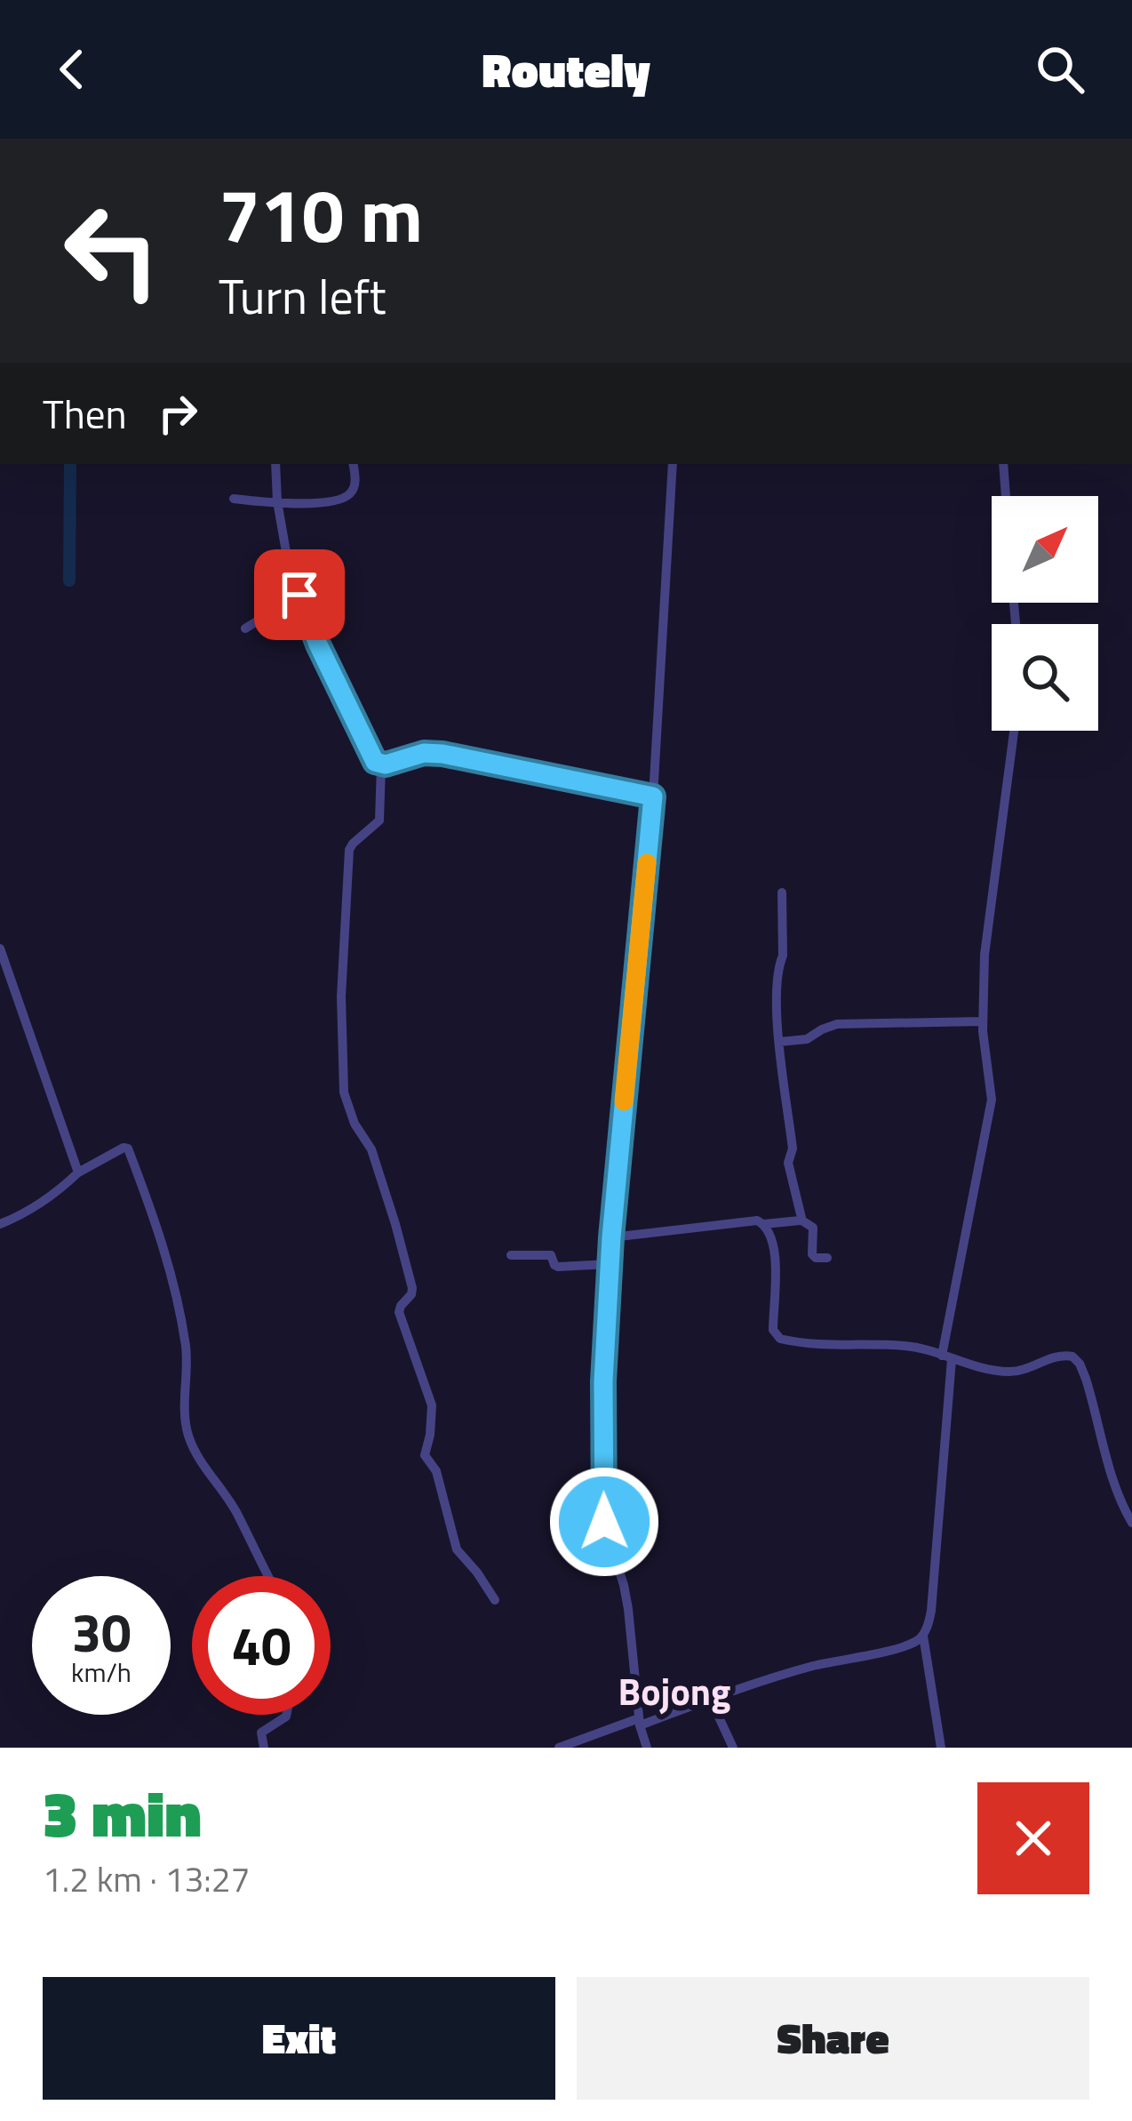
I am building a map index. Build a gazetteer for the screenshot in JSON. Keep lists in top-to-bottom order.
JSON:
{
  "districts": ["Bojong"],
  "north": "top right",
  "page": {
    "header": "Routely",
    "turn": ["710 m", "Turn left"],
    "then": "Then",
    "speed": "30 km/h",
    "limit": "40",
    "heading": ["3 min", "1.2 km · 13:27"],
    "buttons": ["Exit", "Share"]
  }
}
